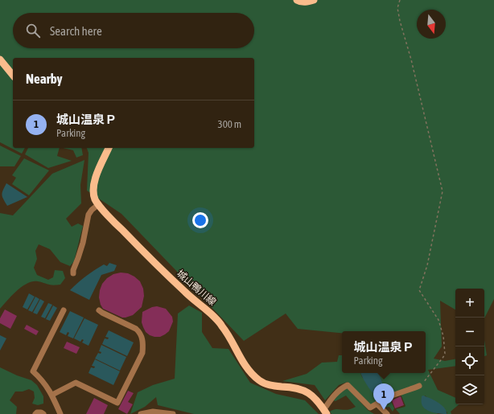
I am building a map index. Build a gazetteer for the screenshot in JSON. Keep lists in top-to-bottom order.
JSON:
{
  "streets": {
    "main road": ["城山鴨川線"]
  },
  "north": "bottom",
  "page": {
    "search": "Search here",
    "heading": "Nearby",
    "list": [
      {
        "mark": "1",
        "name": "城山温泉Ｐ",
        "note": "Parking",
        "value": "300 m"
      }
    ],
    "map_buttons": ["+", "−"],
    "popup": ["城山温泉Ｐ", "Parking"],
    "pins": "1"
  }
}
